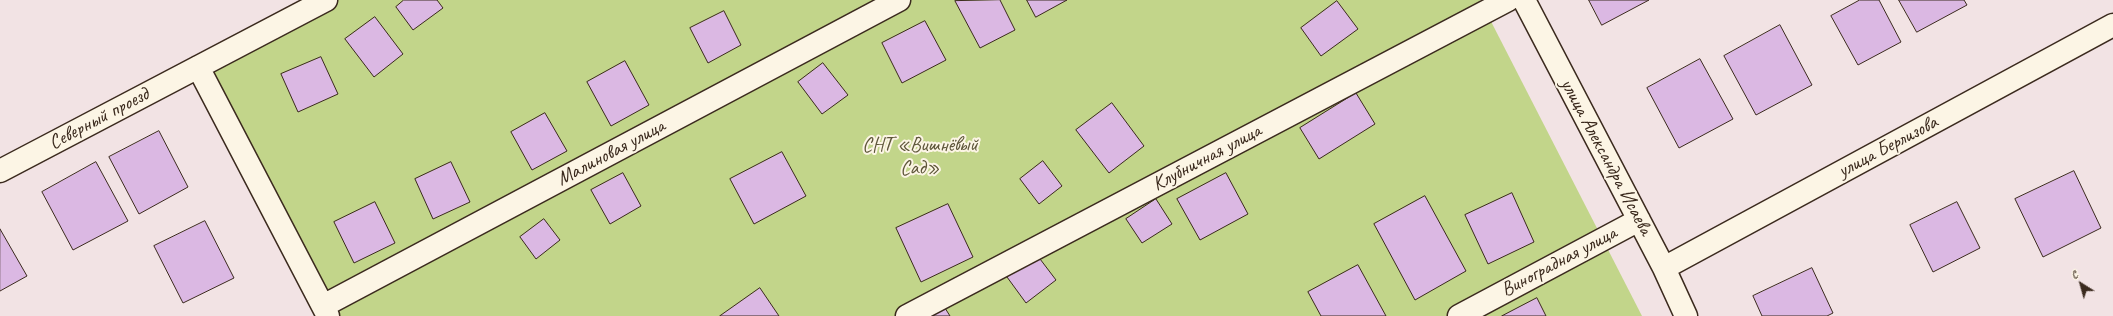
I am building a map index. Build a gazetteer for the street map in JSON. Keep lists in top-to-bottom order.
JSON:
{
  "streets": {
    "street": [
      "Северный проезд",
      "улица Берлизова",
      "Малиновая улица",
      "улица Александра Исаева",
      "Клубничная улица",
      "Виноградная улица"
    ]
  },
  "crossings": [
    ["улица Берлизова", "улица Александра Исаева"],
    ["улица Александра Исаева", "Виноградная улица"]
  ],
  "parks": ["СНТ «Вишнёвый Cад»"],
  "north": "top left"
}
